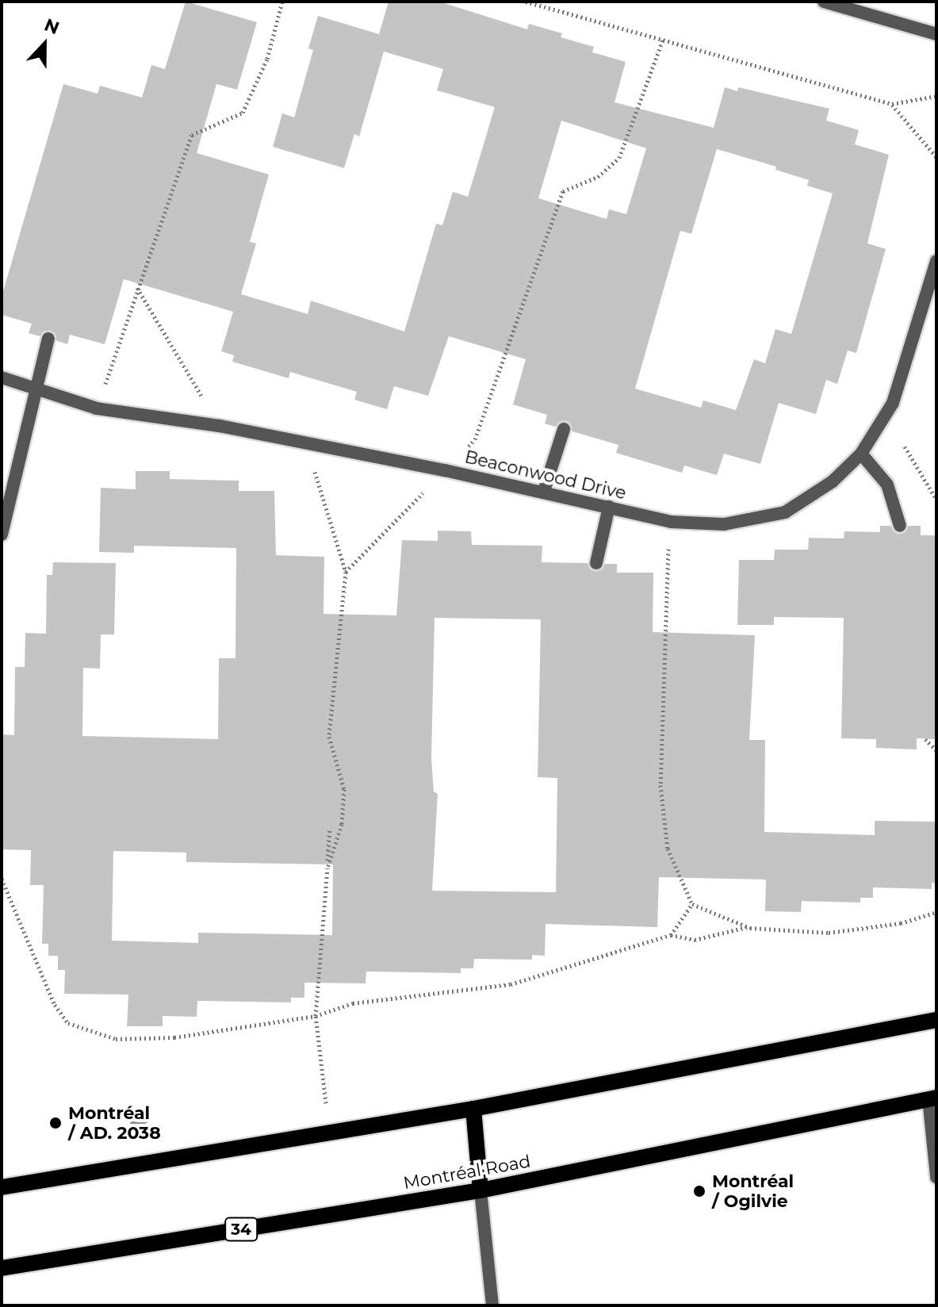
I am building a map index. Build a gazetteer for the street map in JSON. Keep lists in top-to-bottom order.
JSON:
{
  "streets": {
    "main road": ["Montréal Road", "34"],
    "street": ["Beaconwood Drive"]
  },
  "places": ["Montréal / AD. 2038", "Montréal / Ogilvie"],
  "north": "top"
}
